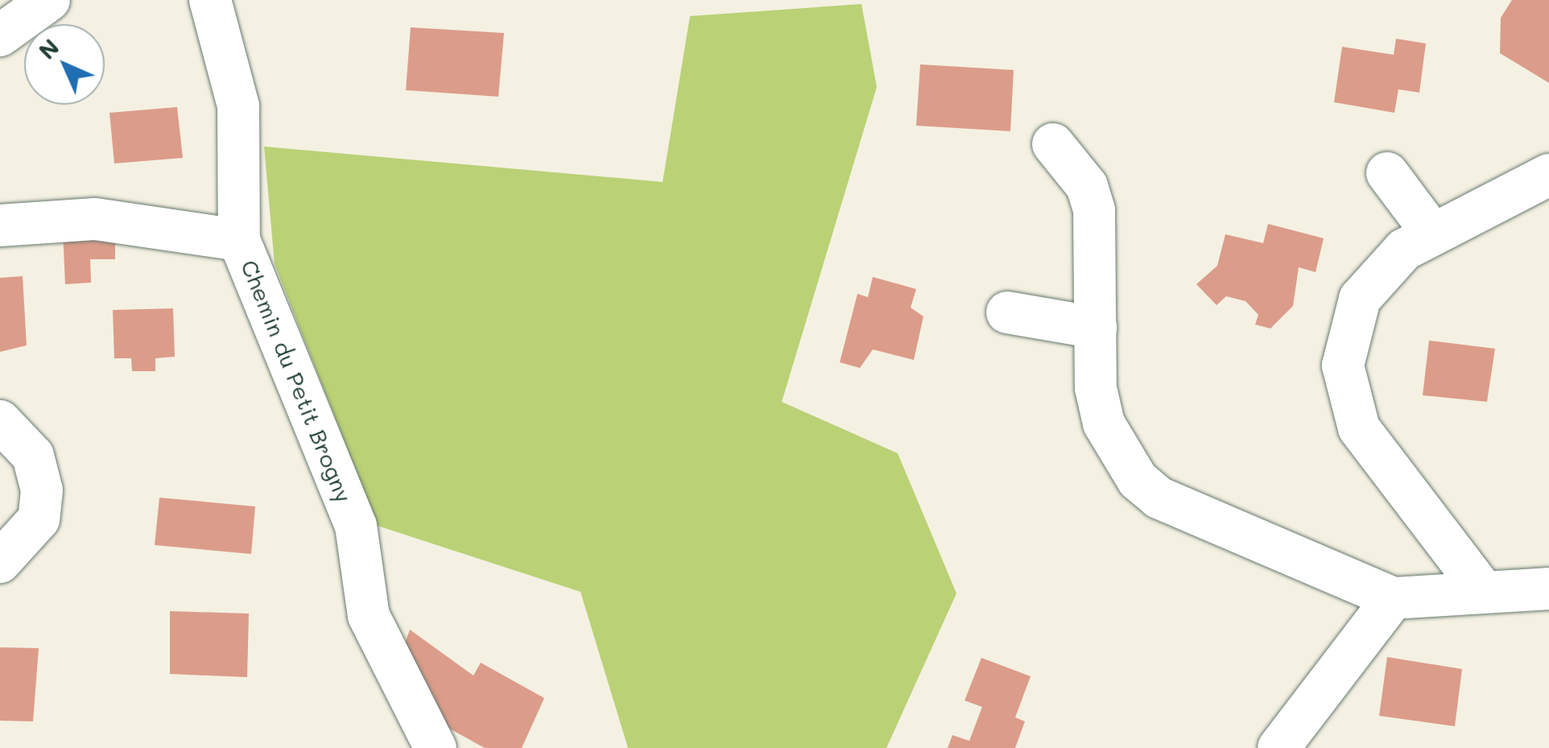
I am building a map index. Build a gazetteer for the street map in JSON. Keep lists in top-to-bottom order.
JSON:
{
  "streets": {
    "street": ["Chemin du Petit Brogny"]
  },
  "north": "top left"
}
